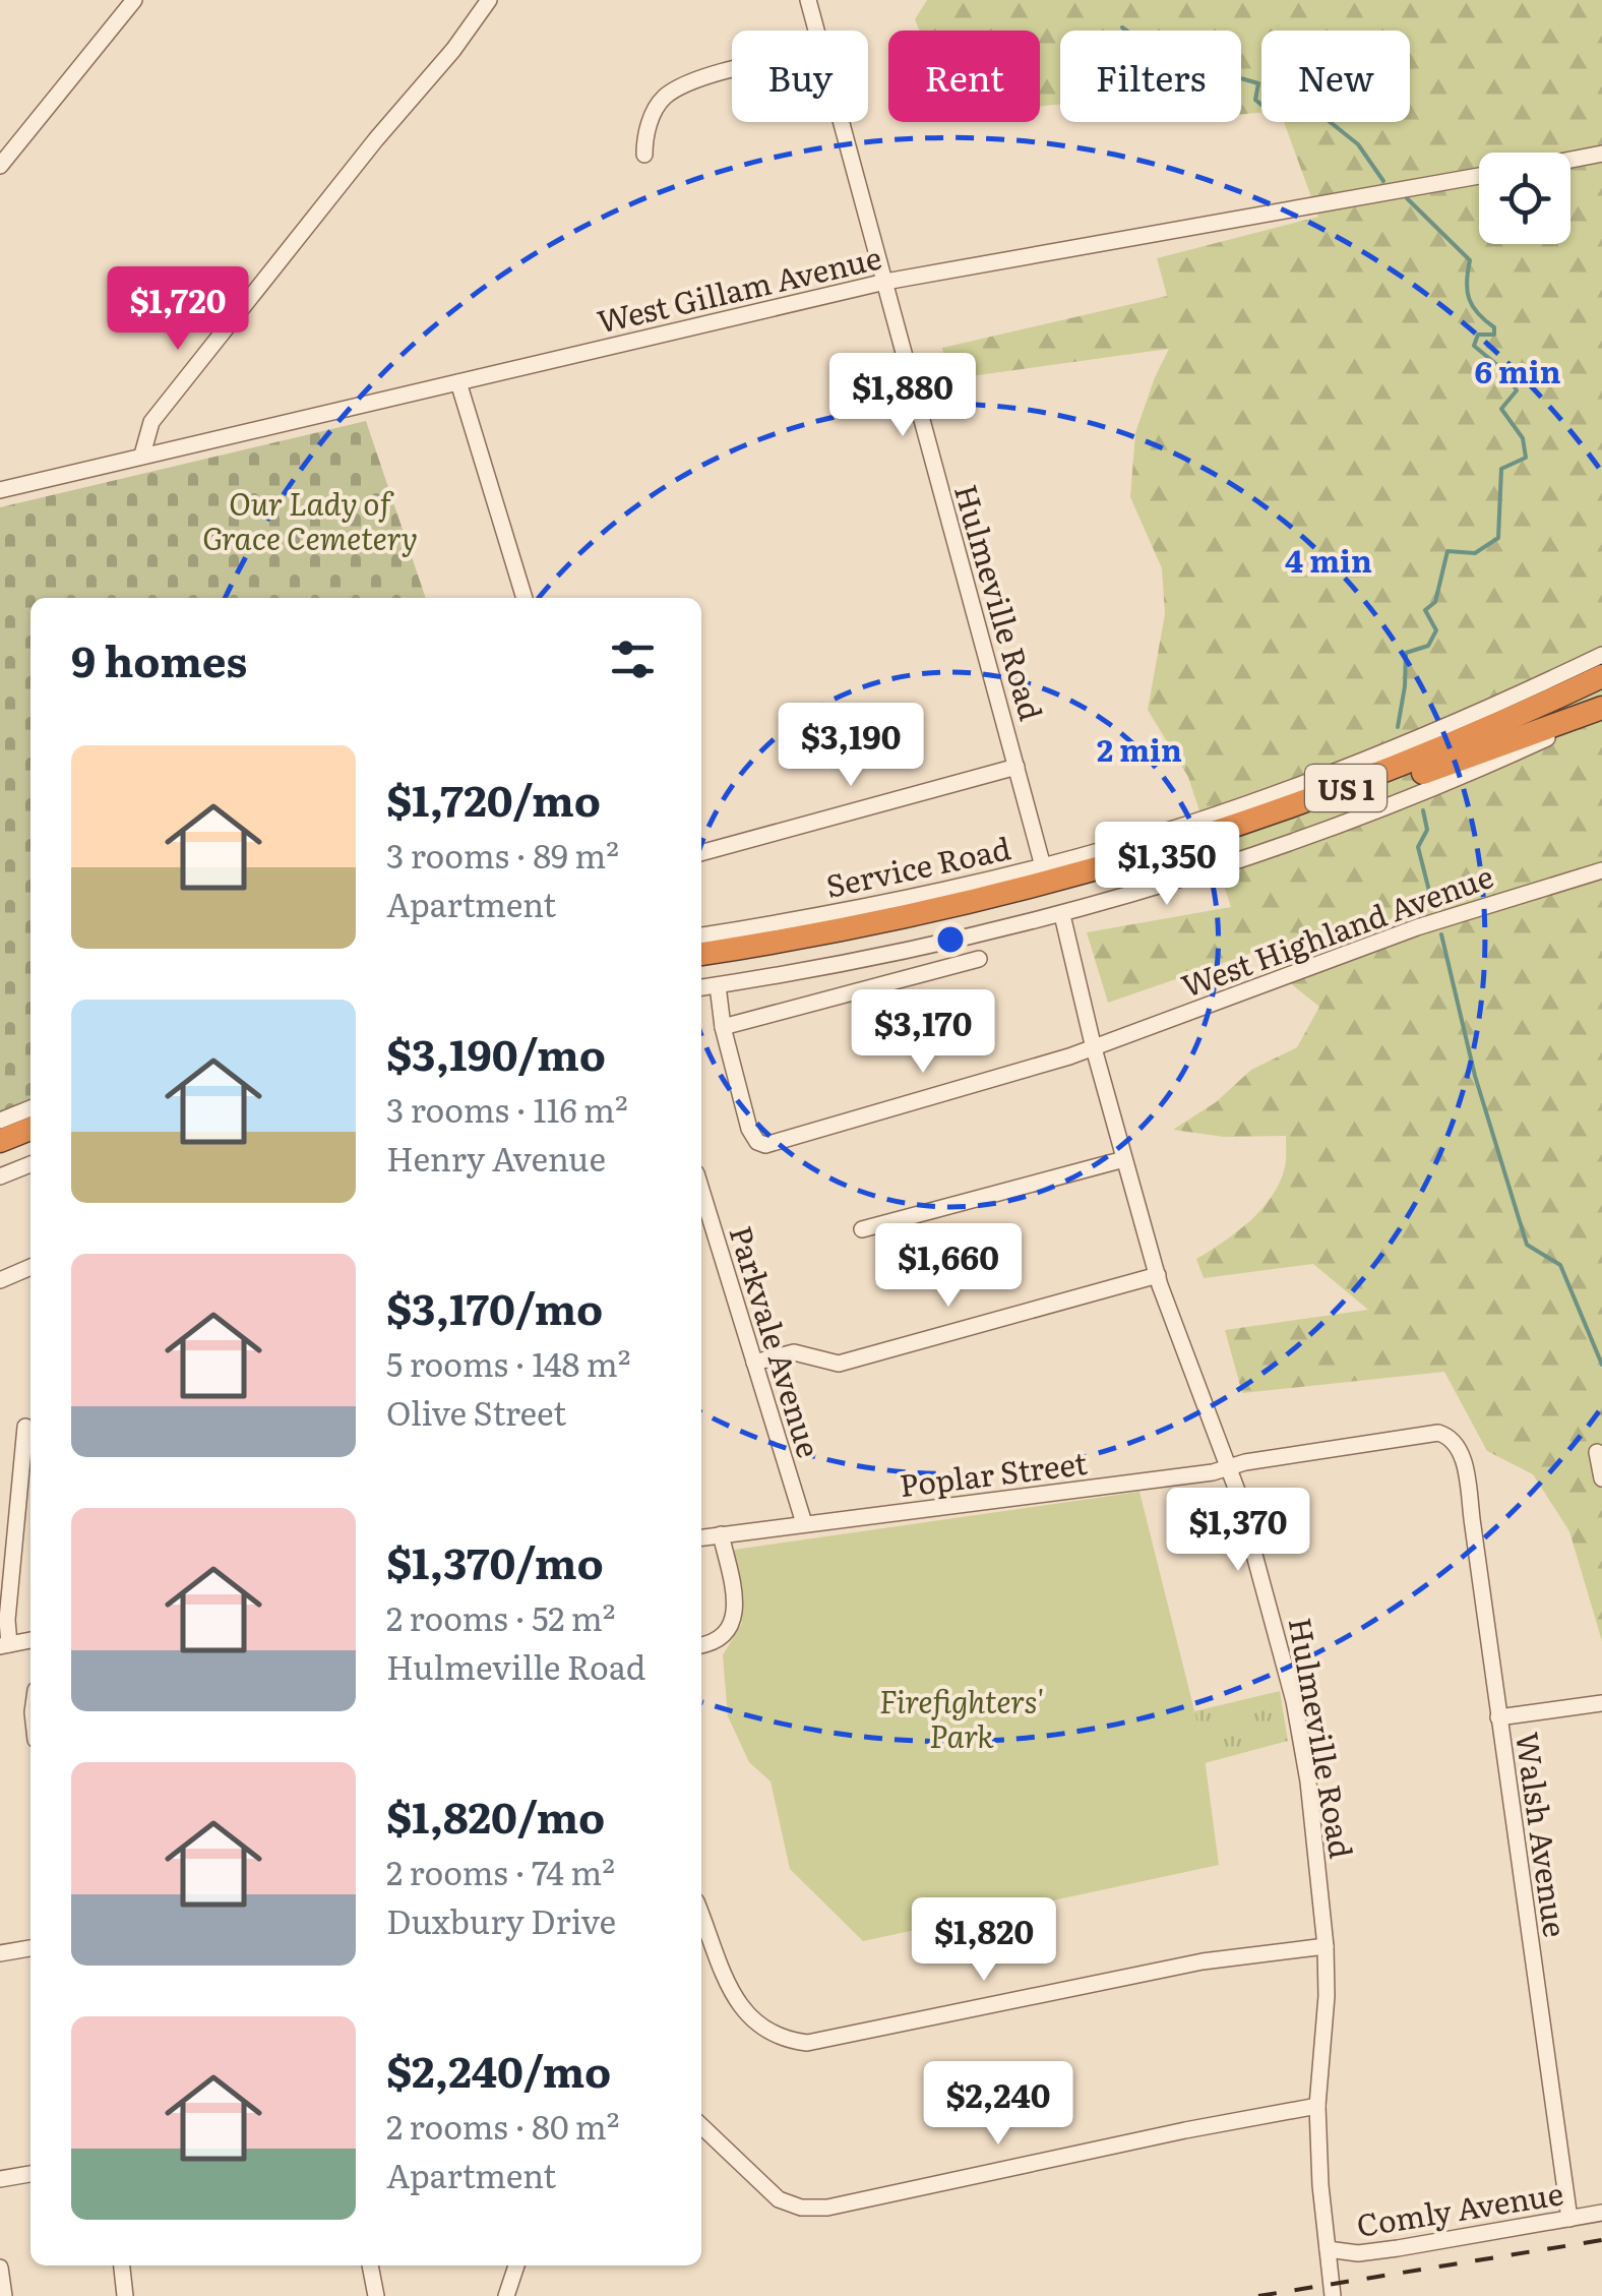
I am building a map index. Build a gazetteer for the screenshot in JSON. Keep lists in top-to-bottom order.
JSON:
{
  "streets": {
    "highway": ["US 1"],
    "street": [
      "West Gillam Avenue",
      "Hulmeville Road",
      "Service Road",
      "West Highland Avenue",
      "Parkvale Avenue",
      "Poplar Street",
      "Walsh Avenue",
      "Comly Avenue"
    ]
  },
  "crossings": [
    ["West Gillam Avenue", "Hulmeville Road"],
    ["Hulmeville Road", "Service Road"],
    ["Hulmeville Road", "West Highland Avenue"],
    ["Hulmeville Road", "Poplar Street"],
    ["Hulmeville Road", "Comly Avenue"],
    ["Parkvale Avenue", "Poplar Street"],
    ["Poplar Street", "Walsh Avenue"],
    ["Walsh Avenue", "Comly Avenue"]
  ],
  "parks": ["Our Lady of Grace Cemetery", "Firefighters' Park"],
  "page": {
    "chip": [
      "Buy",
      "Rent",
      "Filters",
      "New"
    ],
    "price": [
      "$1,720",
      "$1,880",
      "$3,190",
      "$1,350",
      "$3,170",
      "$1,660",
      "$1,370",
      "$1,820",
      "$2,240"
    ],
    "heading": "9 homes",
    "list": [
      {
        "name": "$1,720/mo",
        "note": "3 rooms · 89 m² · Apartment"
      },
      {
        "name": "$3,190/mo",
        "note": "3 rooms · 116 m² · Henry Avenue"
      },
      {
        "name": "$3,170/mo",
        "note": "5 rooms · 148 m² · Olive Street"
      },
      {
        "name": "$1,370/mo",
        "note": "2 rooms · 52 m² · Hulmeville Road"
      },
      {
        "name": "$1,820/mo",
        "note": "2 rooms · 74 m² · Duxbury Drive"
      },
      {
        "name": "$2,240/mo",
        "note": "2 rooms · 80 m² · Apartment"
      }
    ]
  },
  "rings": ["6 min", "4 min", "2 min"]
}
